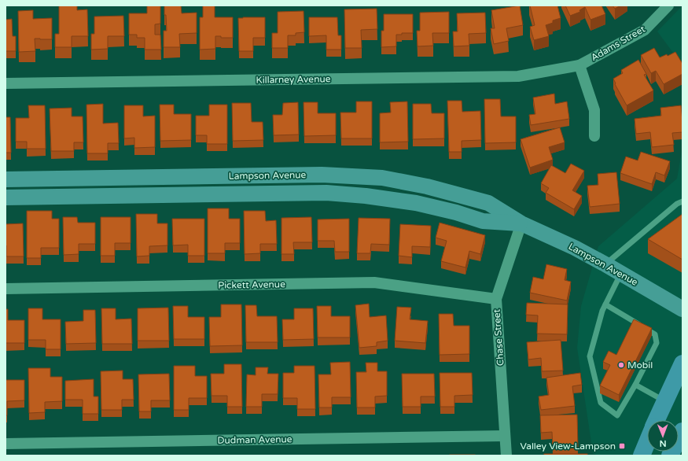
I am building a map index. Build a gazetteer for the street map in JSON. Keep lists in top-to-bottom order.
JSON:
{
  "streets": {
    "main road": ["Lampson Avenue"],
    "street": [
      "Adams Street",
      "Killarney Avenue",
      "Pickett Avenue",
      "Chase Street",
      "Dudman Avenue"
    ]
  },
  "crossings": [
    ["Adams Street", "Killarney Avenue"],
    ["Lampson Avenue", "Chase Street"],
    ["Pickett Avenue", "Chase Street"],
    ["Chase Street", "Dudman Avenue"]
  ],
  "places": {
    "other": ["Mobil"],
    "transit": ["Valley View-Lampson"]
  },
  "north": "bottom"
}
